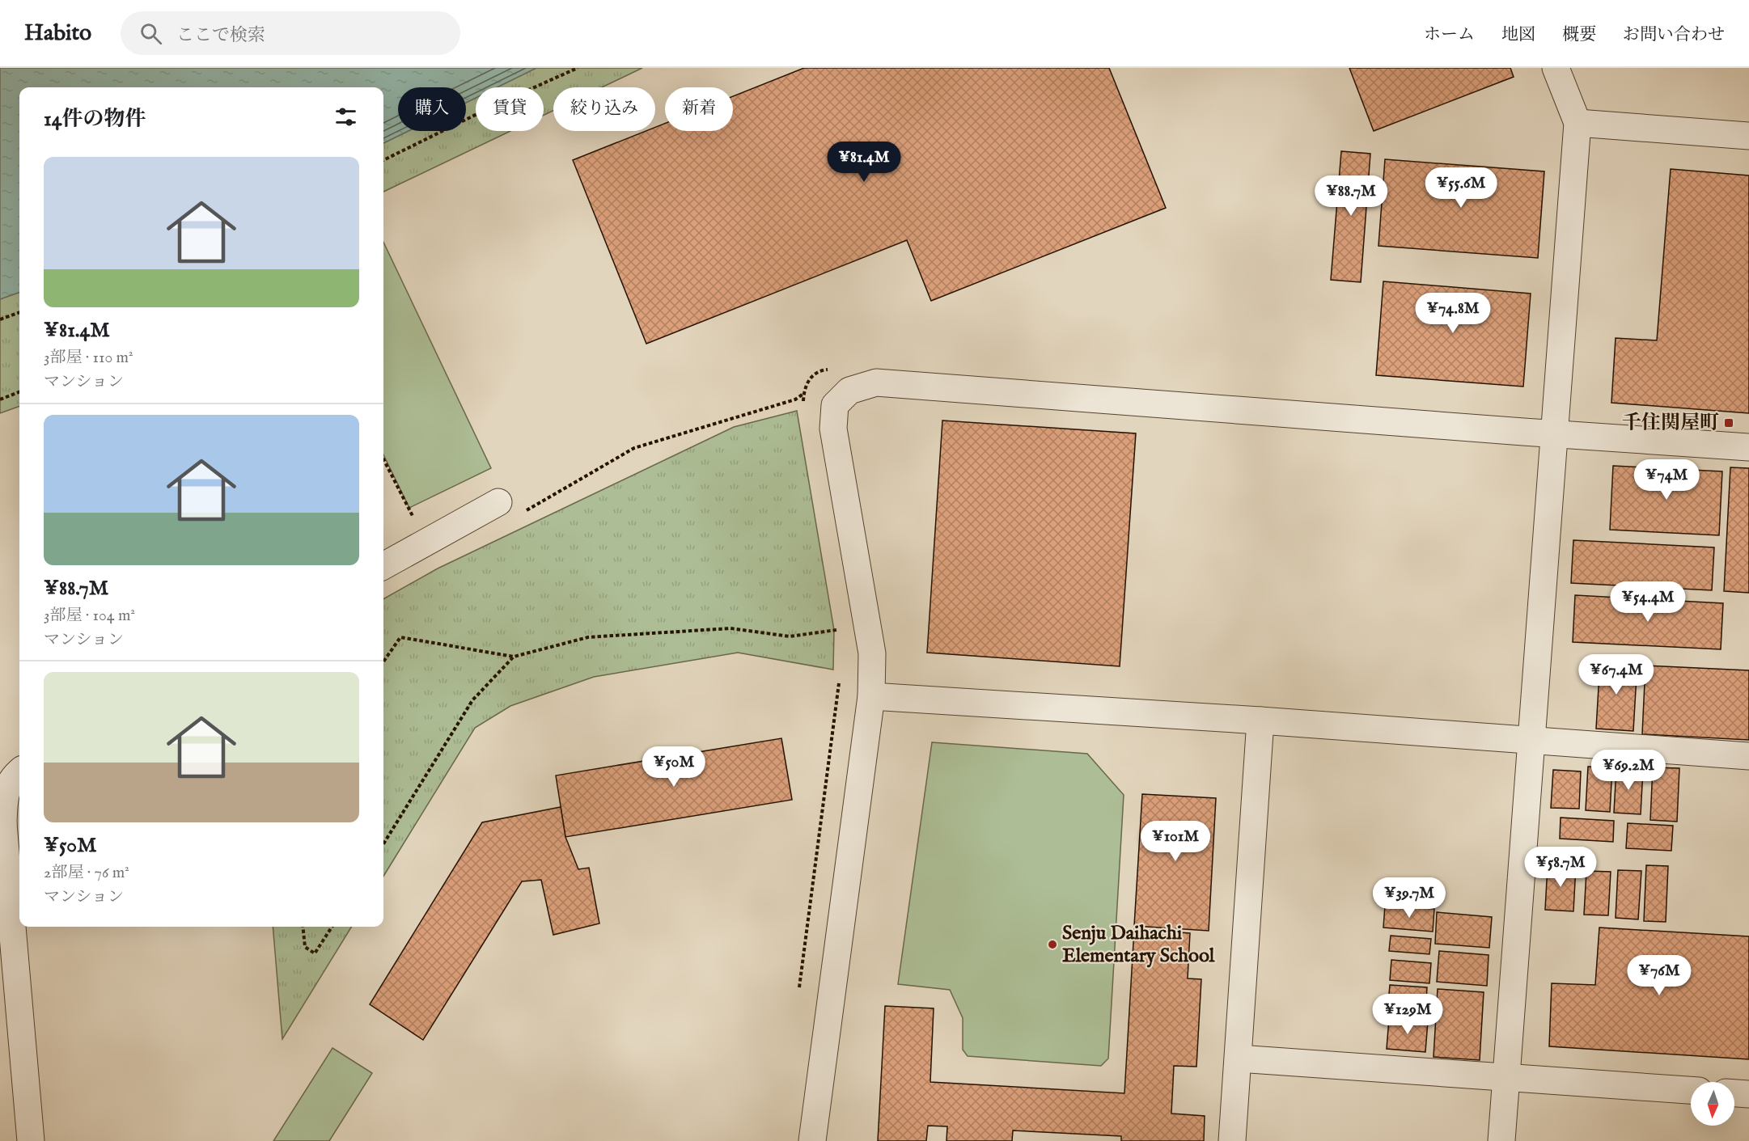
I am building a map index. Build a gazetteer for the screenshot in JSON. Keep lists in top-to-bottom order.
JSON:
{
  "places": {
    "transit": ["千住関屋町"],
    "other": ["Senju Daihachi Elementary School"]
  },
  "north": "bottom",
  "page": {
    "header": "Habito",
    "search": "ここで検索",
    "nav": [
      "ホーム",
      "地図",
      "概要",
      "お問い合わせ"
    ],
    "chip": [
      "購入",
      "賃貸",
      "絞り込み",
      "新着"
    ],
    "heading": "14件の物件",
    "price": [
      "¥81.4M",
      "¥55.6M",
      "¥88.7M",
      "¥74.8M",
      "¥74M",
      "¥54.4M",
      "¥67.4M",
      "¥50M",
      "¥69.2M",
      "¥101M",
      "¥58.7M",
      "¥39.7M",
      "¥76M",
      "¥129M"
    ],
    "list": [
      {
        "name": "¥81.4M",
        "note": "3部屋 · 110 m² · マンション"
      },
      {
        "name": "¥88.7M",
        "note": "3部屋 · 104 m² · マンション"
      },
      {
        "name": "¥50M",
        "note": "2部屋 · 76 m² · マンション"
      }
    ]
  }
}
